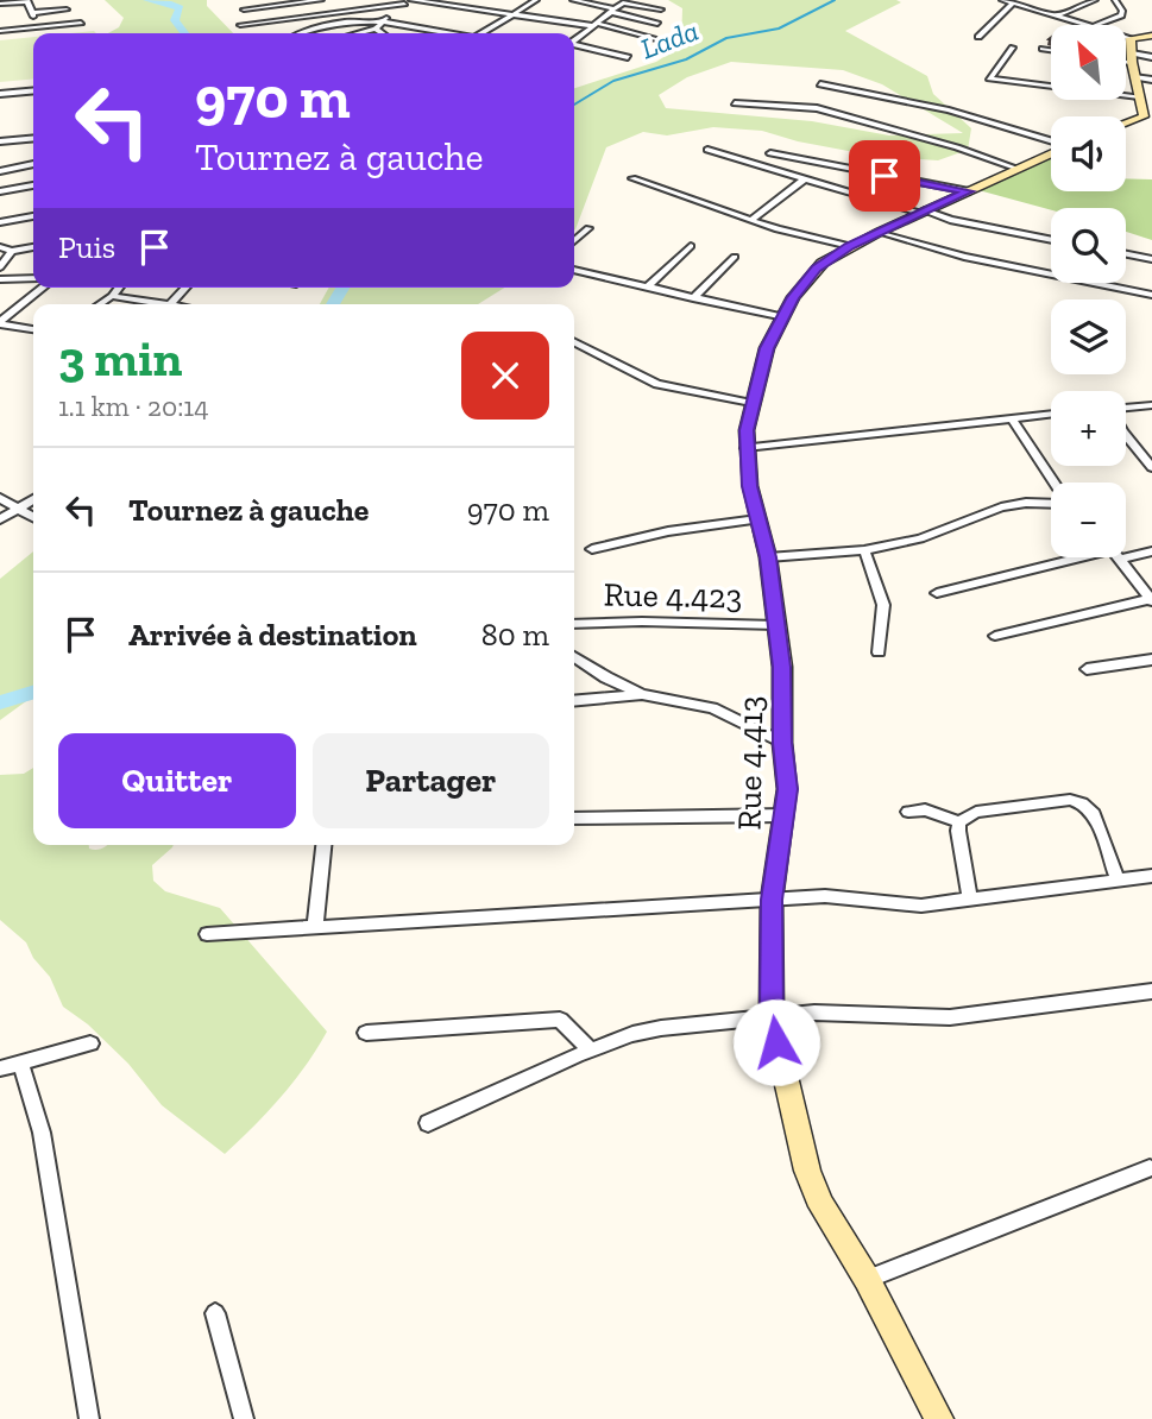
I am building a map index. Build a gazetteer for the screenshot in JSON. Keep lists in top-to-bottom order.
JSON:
{
  "streets": {
    "street": ["Rue 4.423", "Rue 4.413"]
  },
  "crossings": [
    ["Rue 4.423", "Rue 4.413"]
  ],
  "water": ["Lada"],
  "north": "top left",
  "page": {
    "map_buttons": ["+", "−"],
    "turn": ["970 m", "Tournez à gauche"],
    "then": "Puis",
    "heading": ["3 min", "1.1 km · 20:14"],
    "list": [
      {
        "name": "Tournez à gauche",
        "value": "970 m"
      },
      {
        "name": "Arrivée à destination",
        "value": "80 m"
      }
    ],
    "buttons": ["Quitter", "Partager"]
  }
}
